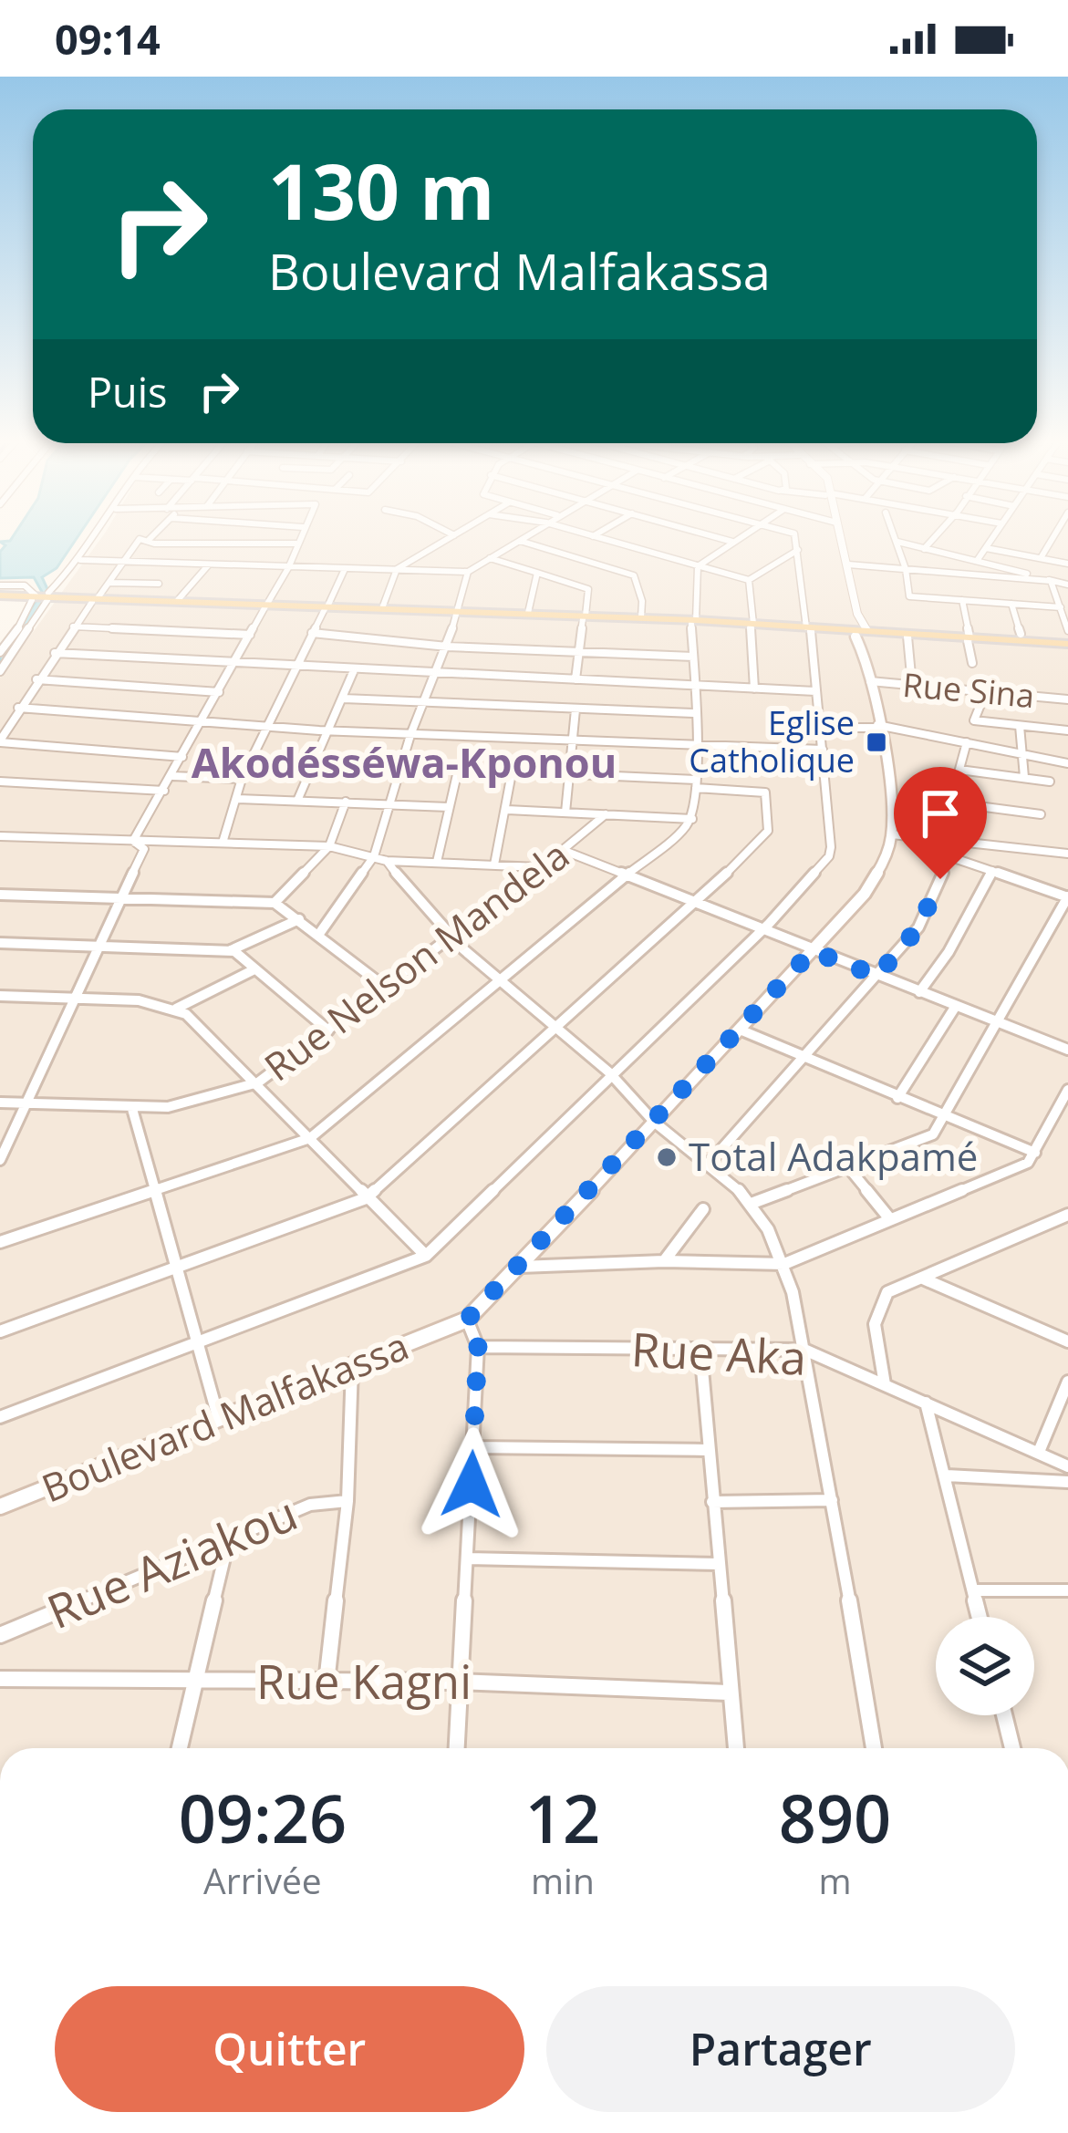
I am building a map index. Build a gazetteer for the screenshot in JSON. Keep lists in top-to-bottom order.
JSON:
{
  "streets": {
    "street": [
      "Rue Sina",
      "Rue Nelson Mandela",
      "Rue Aka",
      "Boulevard Malfakassa",
      "Rue Aziakou",
      "Rue Kagni"
    ]
  },
  "districts": ["Akodésséwa-Kponou"],
  "places": {
    "transit": ["Eglise Catholique"],
    "other": ["Total Adakpamé"]
  },
  "page": {
    "status": "09:14",
    "turn": ["130 m", "Boulevard Malfakassa"],
    "then": "Puis",
    "eta": [
      "09:26",
      "Arrivée",
      "12",
      "min",
      "890",
      "m"
    ],
    "buttons": ["Quitter", "Partager"]
  }
}
